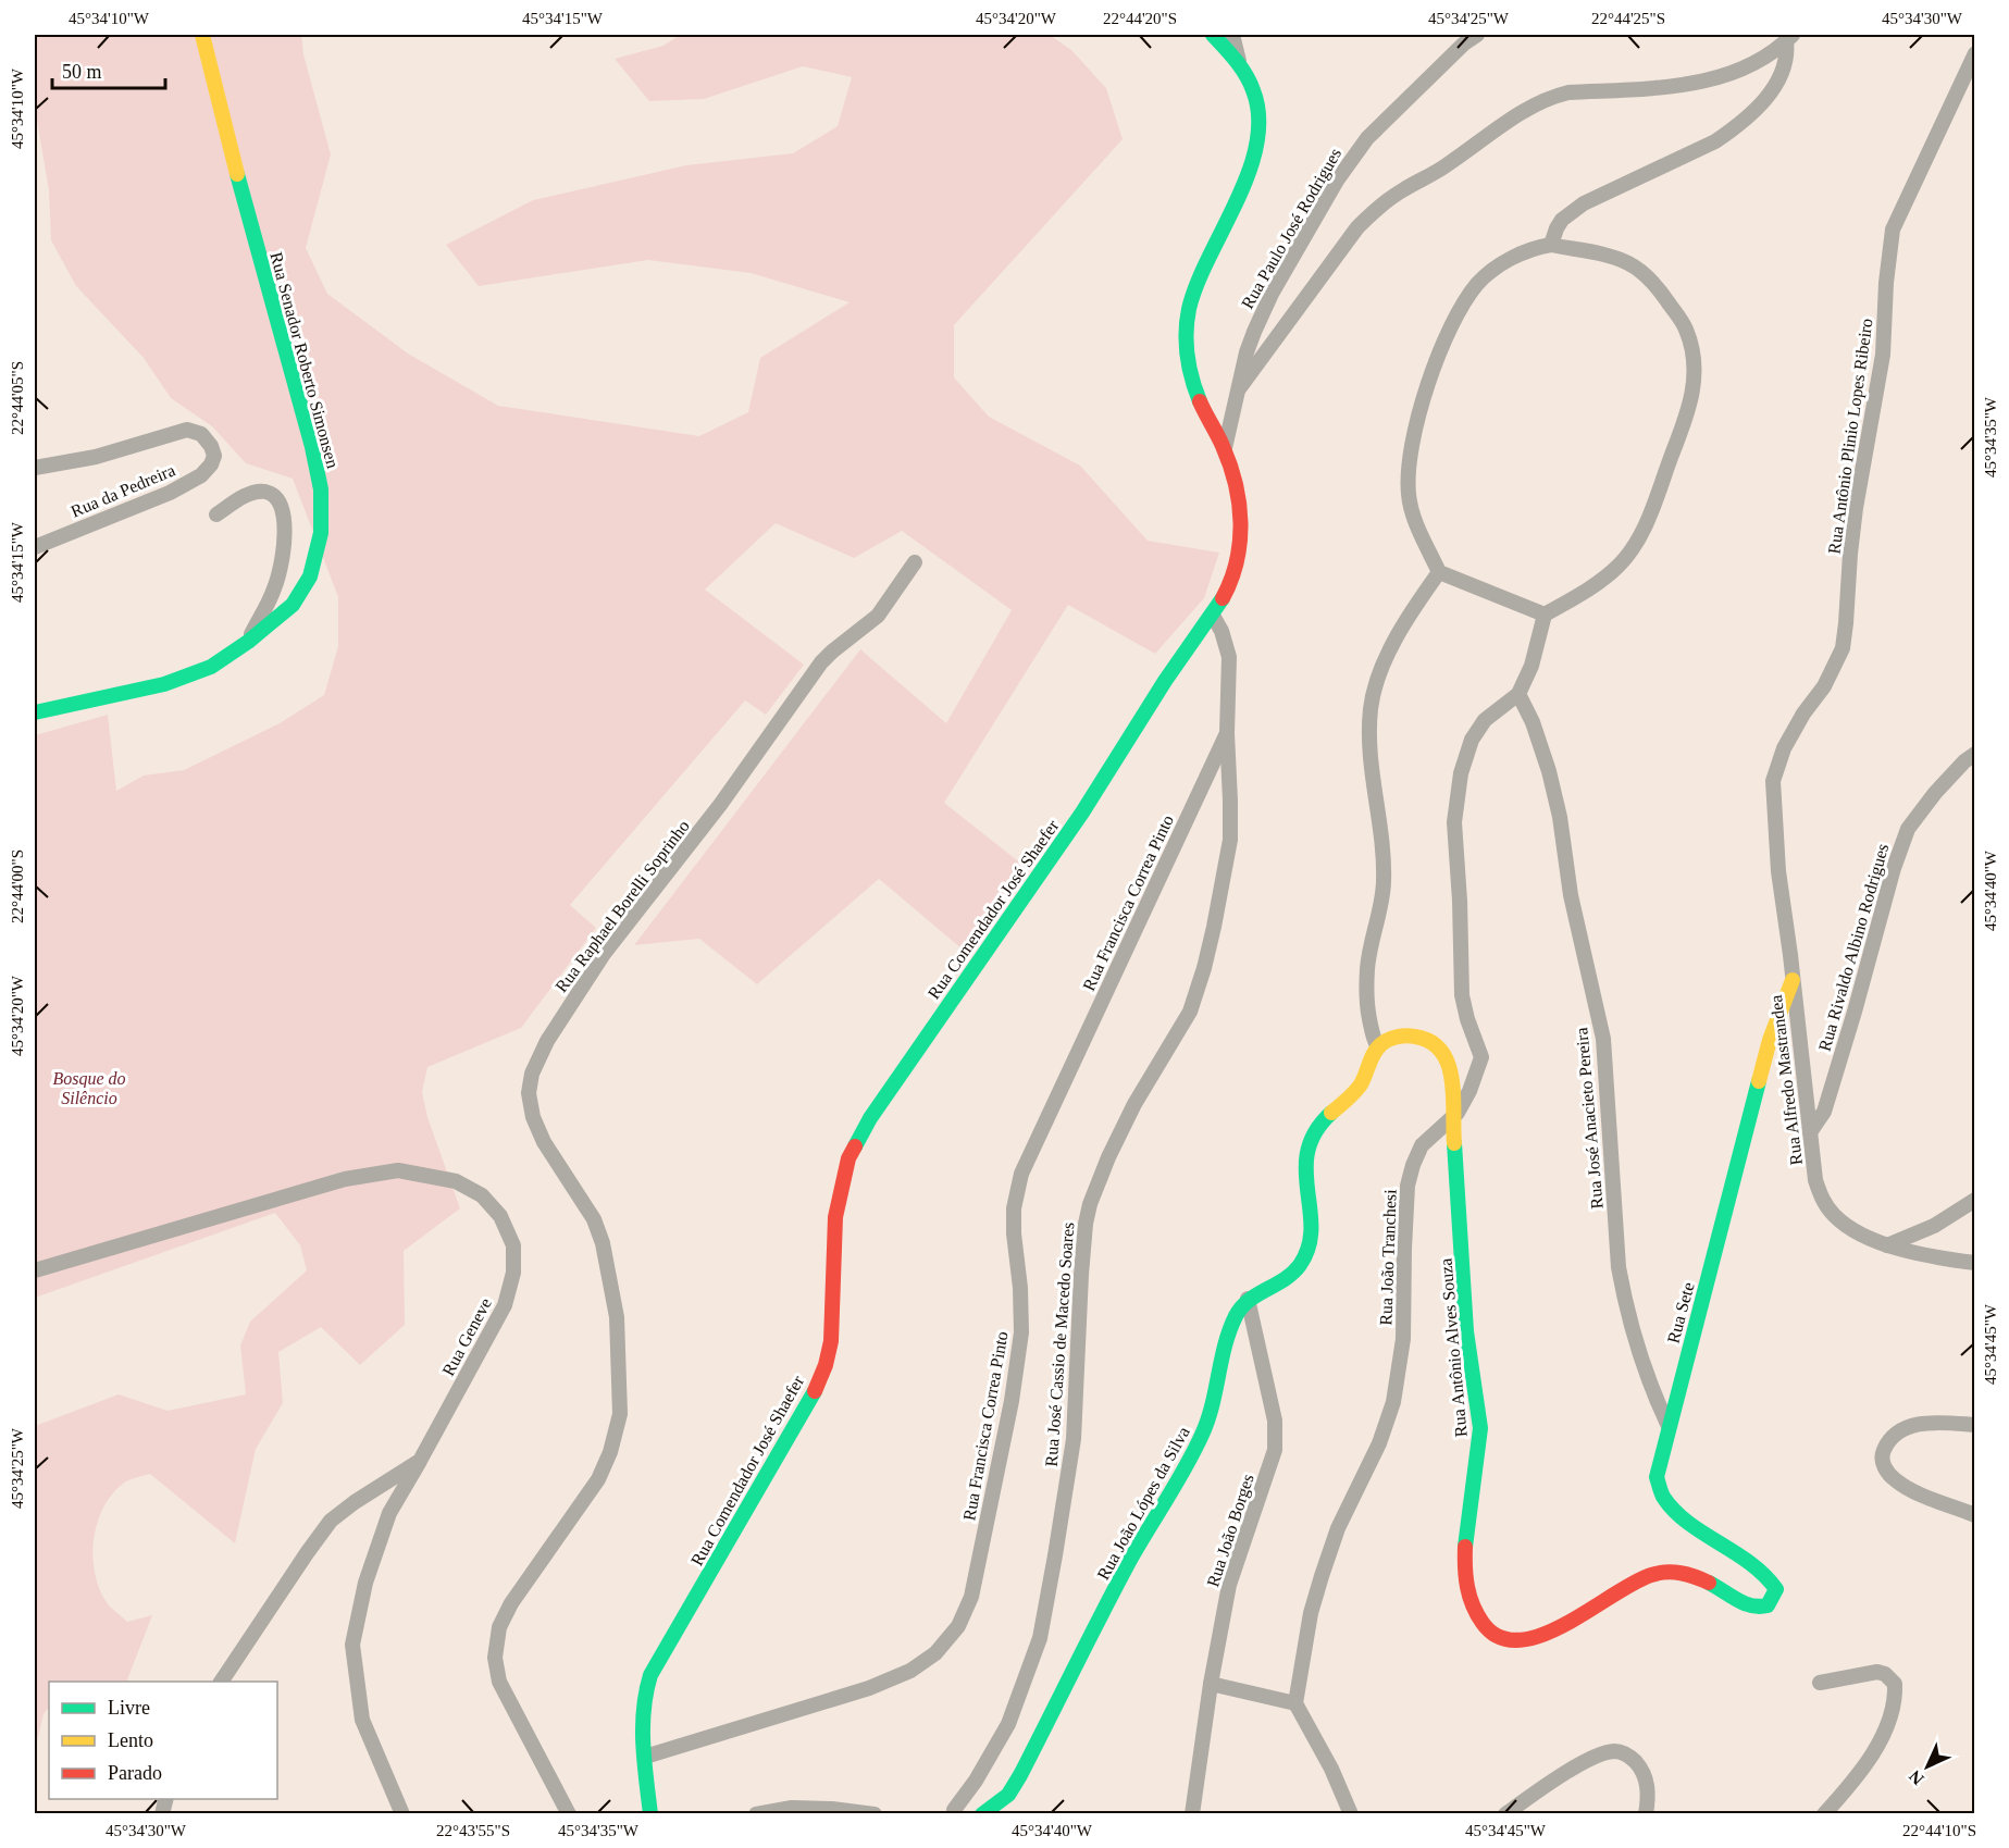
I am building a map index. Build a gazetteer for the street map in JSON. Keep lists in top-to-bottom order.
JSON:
{
  "streets": {
    "street": [
      "Rua Paulo José Rodrigues",
      "Rua Senador Roberto Simonsen",
      "Rua Antônio Plinio Lopes Ribeiro",
      "Rua da Pedreira",
      "Rua Francisca Correa Pinto",
      "Rua Raphael Borelli Soprinho",
      "Rua Comendador José Shaefer",
      "Rua Rivaldo Albino Rodrigues",
      "Rua Alfredo Mastrandea",
      "Rua José Anacieto Pereira",
      "Rua João Tranchesi",
      "Rua Sete",
      "Rua Geneve",
      "Rua José Cassio de Macedo Soares",
      "Rua Antônio Alves Souza",
      "Rua João Lópes da Silva",
      "Rua João Borges"
    ]
  },
  "crossings": [
    ["Rua Paulo José Rodrigues", "Rua Comendador José Shaefer"],
    ["Rua Antônio Plinio Lopes Ribeiro", "Rua Alfredo Mastrandea"],
    ["Rua Antônio Plinio Lopes Ribeiro", "Rua Sete"],
    ["Rua Francisca Correa Pinto", "Rua Comendador José Shaefer"],
    ["Rua Francisca Correa Pinto", "Rua José Cassio de Macedo Soares"],
    ["Rua Comendador José Shaefer", "Rua José Cassio de Macedo Soares"],
    ["Rua Rivaldo Albino Rodrigues", "Rua Alfredo Mastrandea"],
    ["Rua Alfredo Mastrandea", "Rua Sete"],
    ["Rua José Anacieto Pereira", "Rua João Tranchesi"],
    ["Rua José Anacieto Pereira", "Rua Sete"],
    ["Rua João Tranchesi", "Rua Antônio Alves Souza"],
    ["Rua Sete", "Rua Antônio Alves Souza"],
    ["Rua João Lópes da Silva", "Rua João Borges"]
  ],
  "parks": ["Bosque do Silêncio"],
  "legend": ["Livre", "Lento", "Parado"],
  "scale_bar": "50 m",
  "north": "bottom left",
  "coordinates": [
    "45°34'10\"W",
    "45°34'15\"W",
    "45°34'20\"W",
    "22°44'20\"S",
    "45°34'25\"W",
    "22°44'25\"S",
    "45°34'30\"W",
    "22°44'05\"S",
    "45°34'35\"W",
    "22°44'00\"S",
    "45°34'40\"W",
    "45°34'45\"W",
    "22°43'55\"S",
    "22°44'10\"S"
  ]
}
